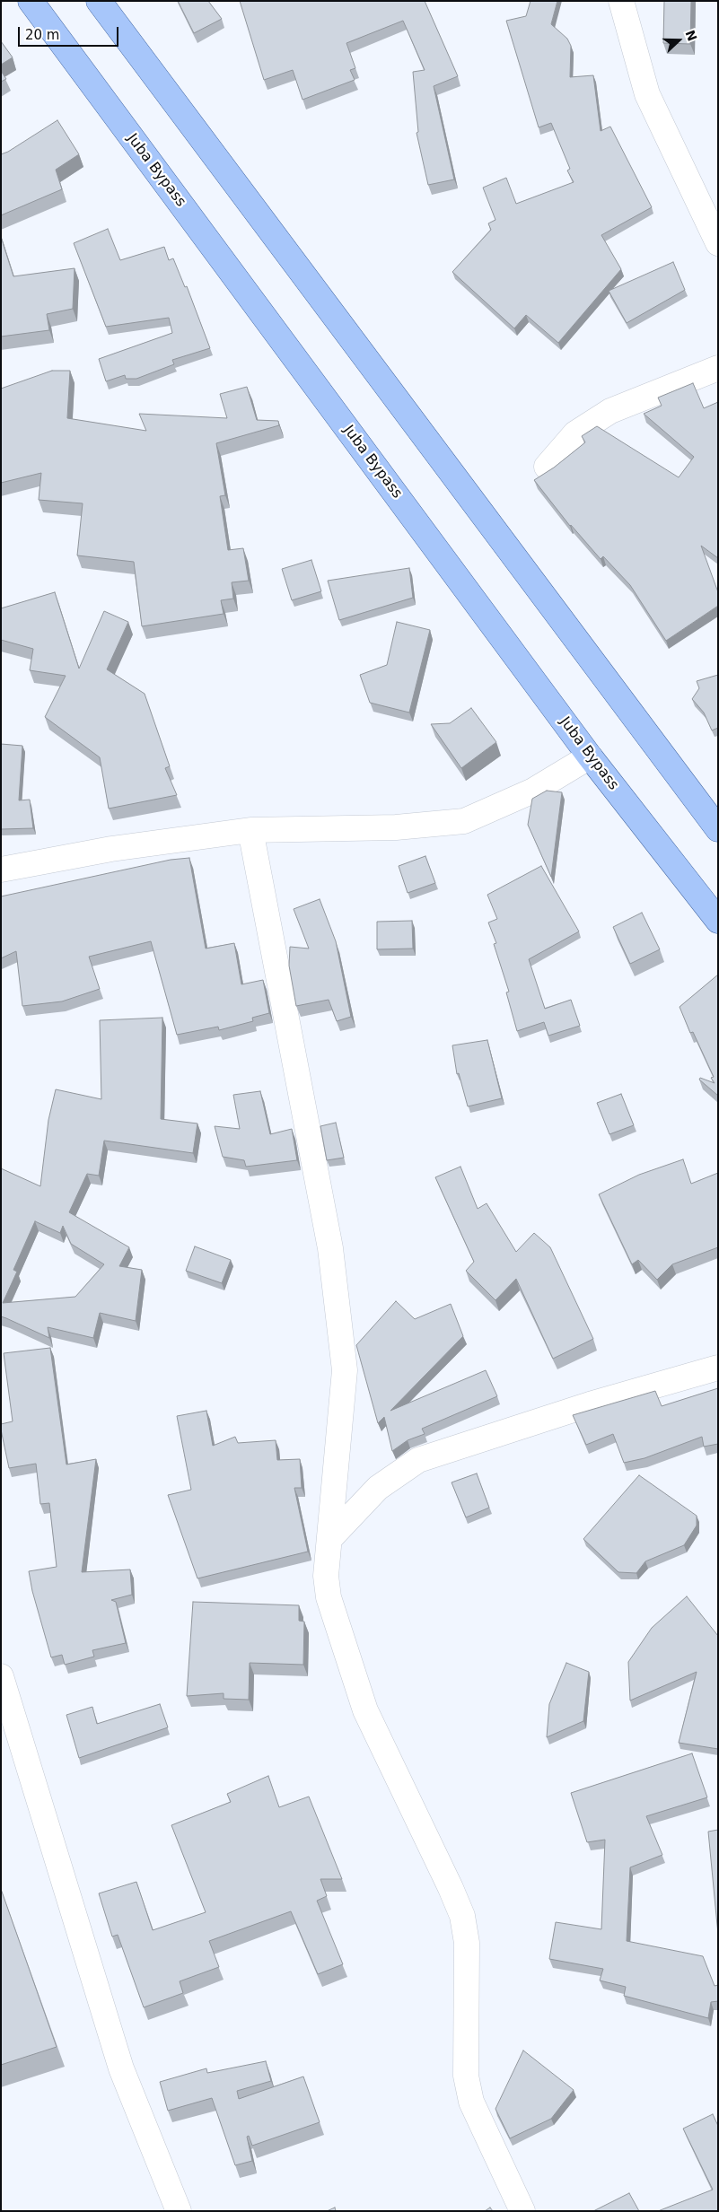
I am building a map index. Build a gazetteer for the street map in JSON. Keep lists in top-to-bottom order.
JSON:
{
  "streets": {
    "main road": ["Juba Bypass"]
  },
  "scale_bar": "20 m",
  "north": "right"
}
